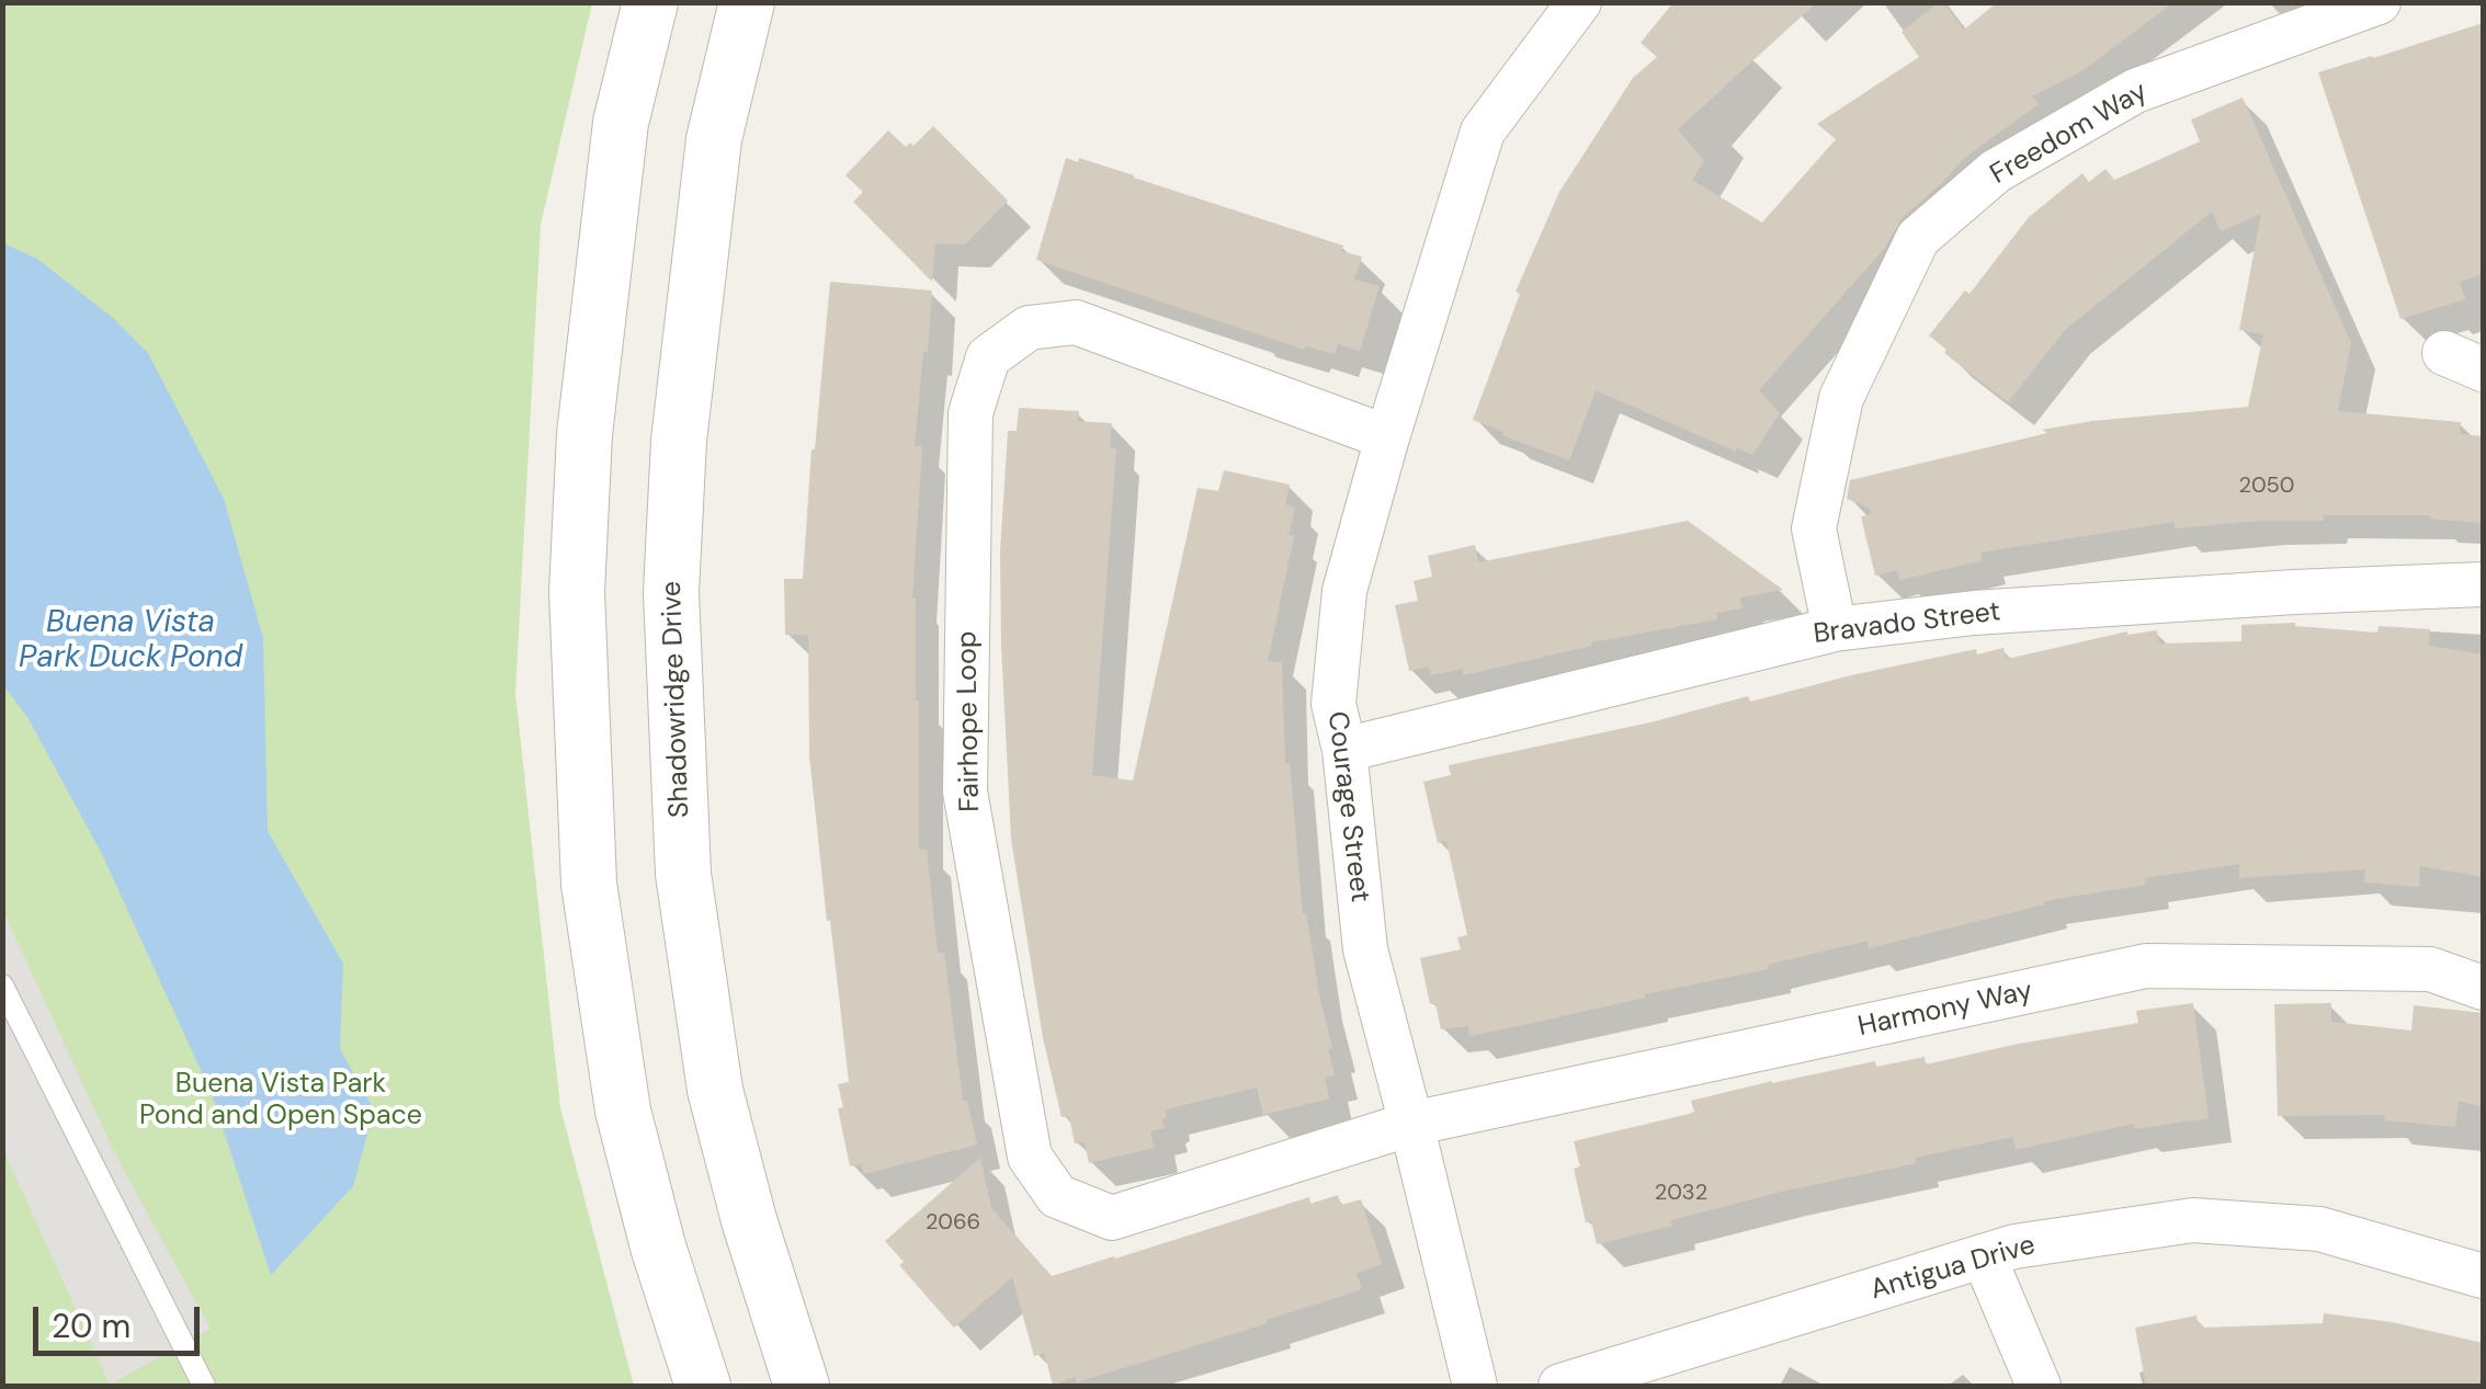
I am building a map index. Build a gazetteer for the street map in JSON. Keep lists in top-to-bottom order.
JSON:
{
  "streets": {
    "street": [
      "Freedom Way",
      "Bravado Street",
      "Shadowridge Drive",
      "Fairhope Loop",
      "Courage Street",
      "Harmony Way",
      "Antigua Drive"
    ]
  },
  "crossings": [
    ["Freedom Way", "Bravado Street"],
    ["Bravado Street", "Courage Street"],
    ["Fairhope Loop", "Courage Street"],
    ["Fairhope Loop", "Harmony Way"],
    ["Courage Street", "Harmony Way"]
  ],
  "water": ["Buena Vista Park Duck Pond"],
  "parks": ["Buena Vista Park Pond and Open Space"],
  "house_numbers": ["2050", "2032", "2066"],
  "scale_bar": "20 m"
}
